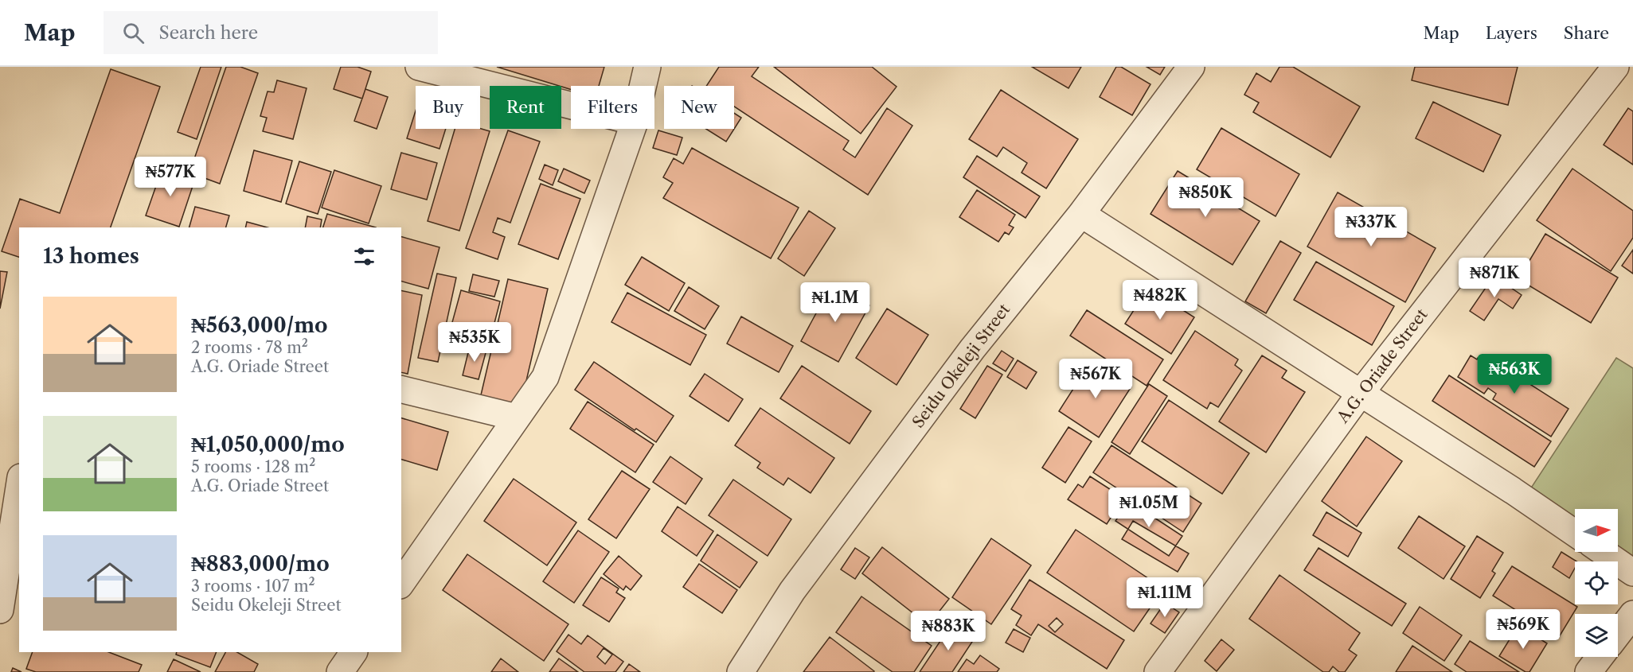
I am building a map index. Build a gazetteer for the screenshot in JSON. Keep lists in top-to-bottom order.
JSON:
{
  "streets": {
    "street": ["Seidu Okeleji Street", "A.G. Oriade Street"]
  },
  "north": "right",
  "page": {
    "header": "Map",
    "search": "Search here",
    "nav": ["Map", "Layers", "Share"],
    "chip": [
      "Buy",
      "Rent",
      "Filters",
      "New"
    ],
    "price": [
      "₦577K",
      "₦850K",
      "₦337K",
      "₦871K",
      "₦482K",
      "₦1.1M",
      "₦535K",
      "₦563K",
      "₦567K",
      "₦1.05M",
      "₦1.11M",
      "₦569K",
      "₦883K"
    ],
    "heading": "13 homes",
    "list": [
      {
        "name": "₦563,000/mo",
        "note": "2 rooms · 78 m² · A.G. Oriade Street"
      },
      {
        "name": "₦1,050,000/mo",
        "note": "5 rooms · 128 m² · A.G. Oriade Street"
      },
      {
        "name": "₦883,000/mo",
        "note": "3 rooms · 107 m² · Seidu Okeleji Street"
      }
    ]
  }
}
